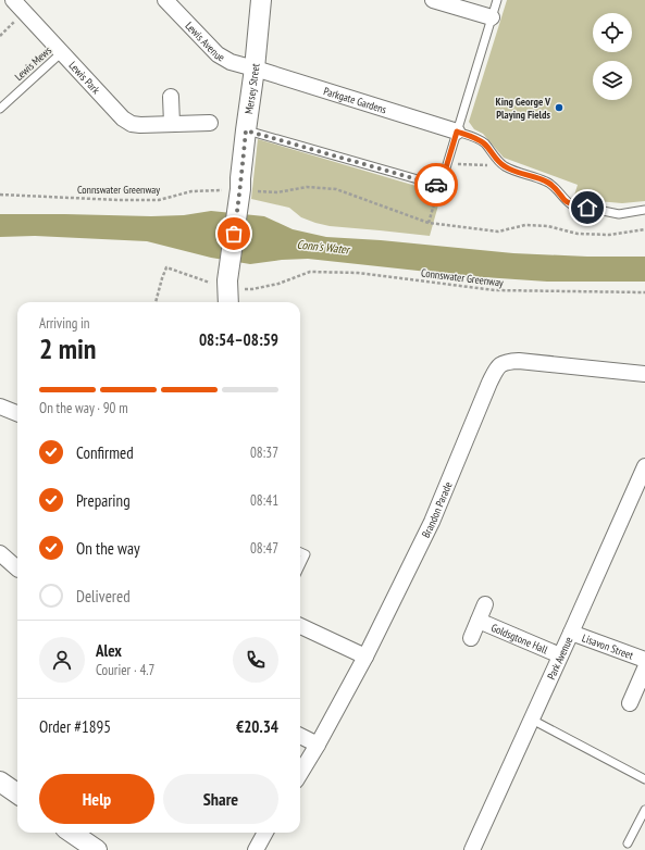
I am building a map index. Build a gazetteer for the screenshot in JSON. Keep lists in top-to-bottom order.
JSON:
{
  "streets": {
    "street": [
      "Lewis Avenue",
      "Lewis Park",
      "Mersey Street",
      "Parkgate Gardens",
      "Brandon Parade",
      "Goldsgtone Hall",
      "Lisavon Street",
      "Park Avenue"
    ],
    "lane": ["Lewis Mews"],
    "path": ["Connswater Greenway"]
  },
  "crossings": [
    ["Lewis Avenue", "Mersey Street"],
    ["Lewis Avenue", "Parkgate Gardens"],
    ["Lewis Mews", "Lewis Park"],
    ["Mersey Street", "Parkgate Gardens"],
    ["Mersey Street", "Connswater Greenway"],
    ["Goldsgtone Hall", "Park Avenue"],
    ["Lisavon Street", "Park Avenue"]
  ],
  "water": ["Conn's Water"],
  "places": ["King George V Playing Fields"],
  "page": {
    "heading": ["2 min", "Arriving in", "08:54–08:59"],
    "panel": [
      "Alex",
      "Courier · 4.7",
      "Order #1895",
      "€20.34"
    ],
    "bar": "On the way · 90 m",
    "list": [
      ["Confirmed", "08:37"],
      ["Preparing", "08:41"],
      ["On the way", "08:47"],
      "Delivered"
    ],
    "buttons": ["Help", "Share"]
  }
}
